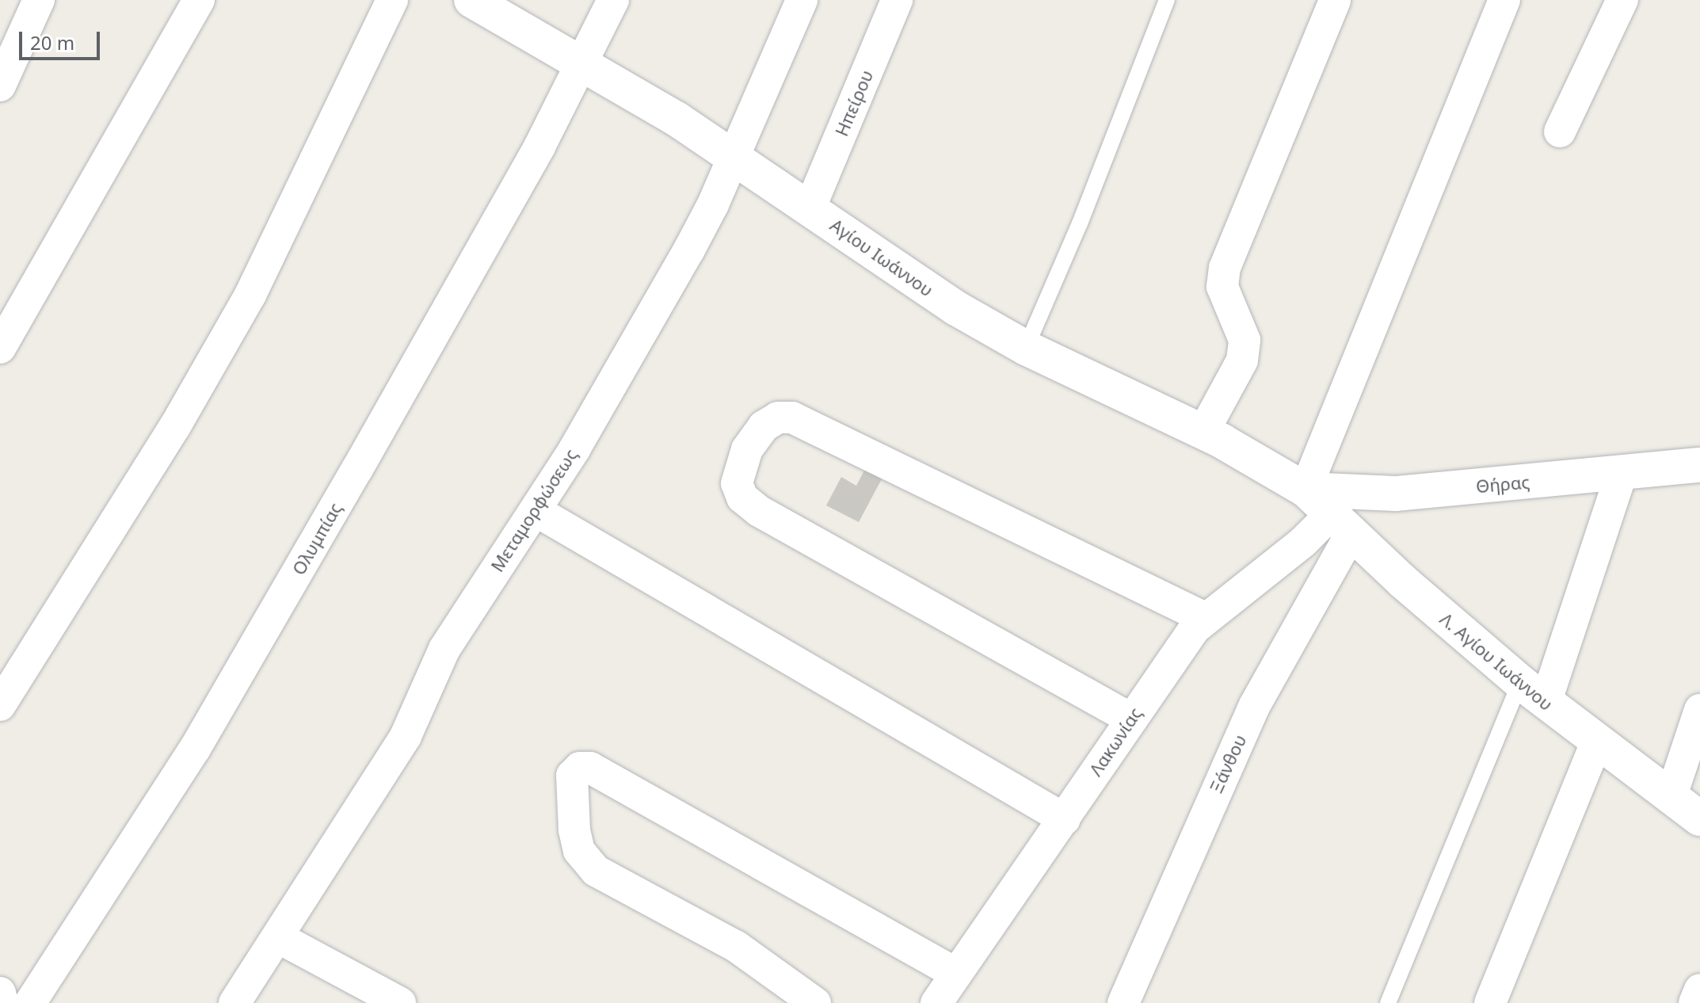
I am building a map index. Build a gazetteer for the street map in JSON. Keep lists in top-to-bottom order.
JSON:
{
  "streets": {
    "street": [
      "Ηπείρου",
      "Αγίου Ιωάννου",
      "Θήρας",
      "Μεταμορφώσεως",
      "Ολυμπίας",
      "Λ. Αγίου Ιωάννου",
      "Λακωνίας",
      "Ξάνθου"
    ]
  },
  "crossings": [
    ["Ηπείρου", "Αγίου Ιωάννου"],
    ["Αγίου Ιωάννου", "Θήρας"],
    ["Αγίου Ιωάννου", "Μεταμορφώσεως"],
    ["Αγίου Ιωάννου", "Ολυμπίας"],
    ["Αγίου Ιωάννου", "Λ. Αγίου Ιωάννου"],
    ["Θήρας", "Λ. Αγίου Ιωάννου"],
    ["Λ. Αγίου Ιωάννου", "Λακωνίας"],
    ["Λ. Αγίου Ιωάννου", "Ξάνθου"],
    ["Λακωνίας", "Ξάνθου"]
  ],
  "scale_bar": "20 m"
}
